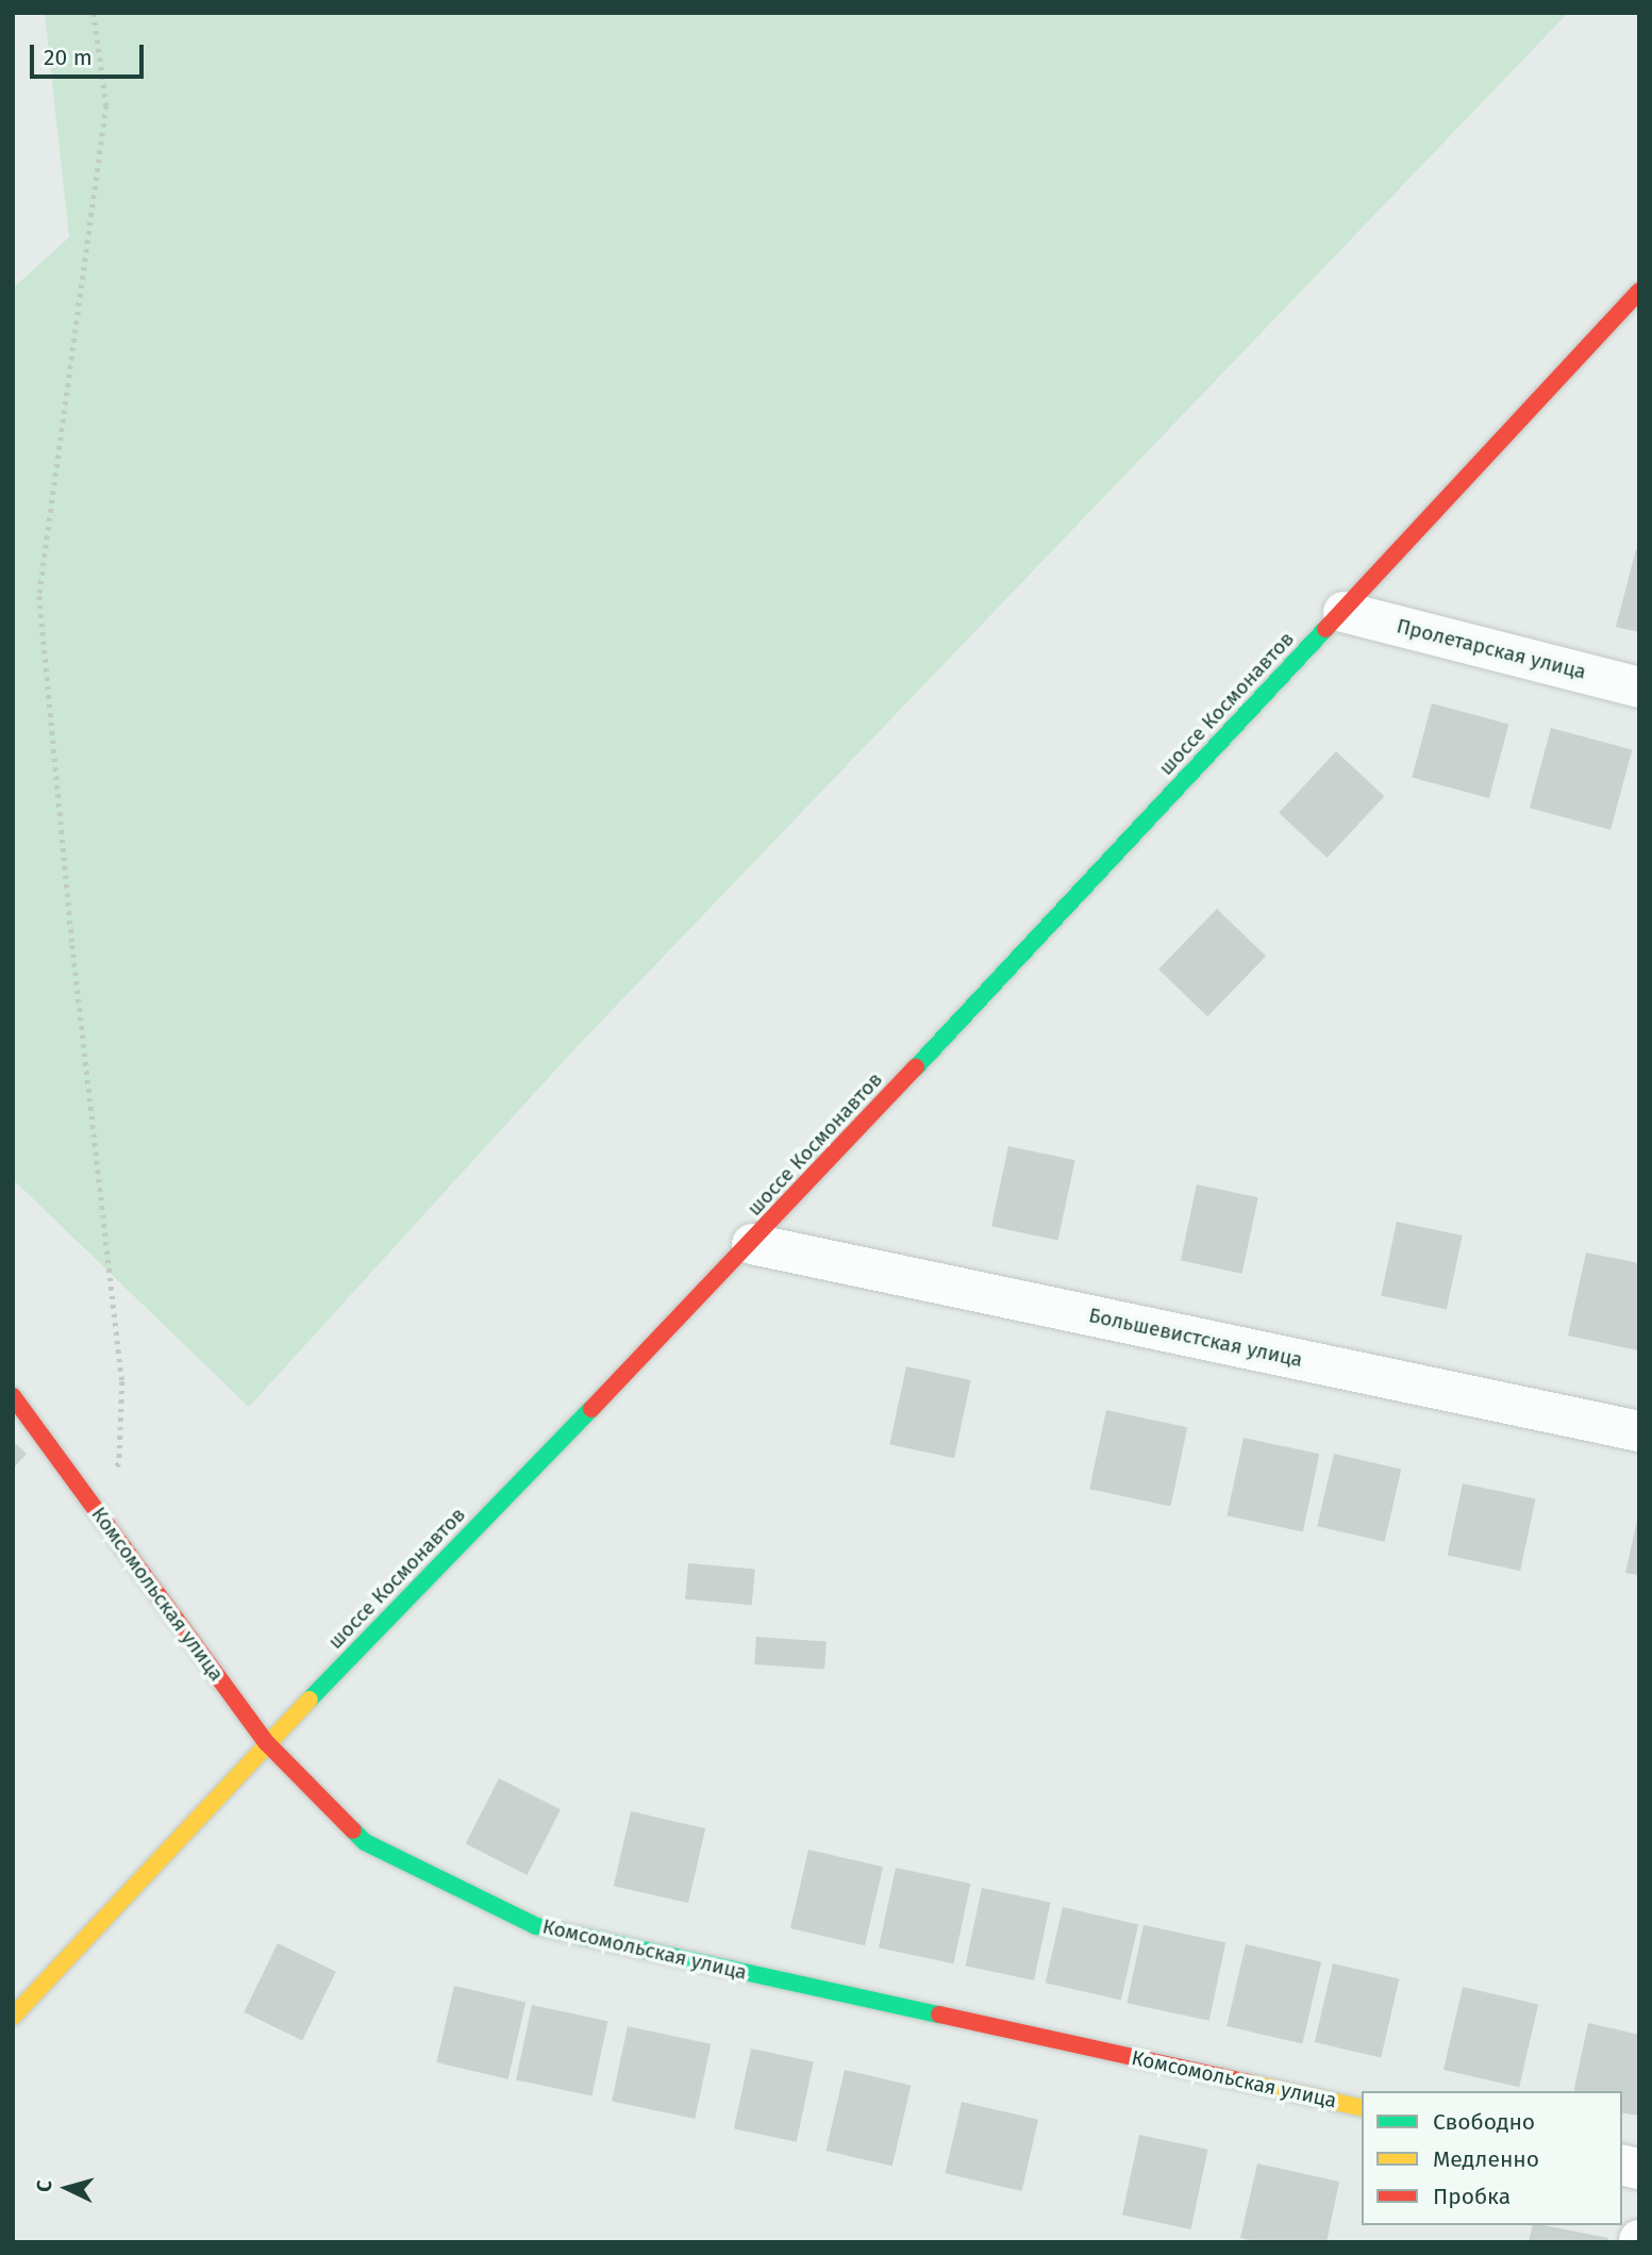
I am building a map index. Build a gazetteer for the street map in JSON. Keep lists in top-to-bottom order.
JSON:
{
  "streets": {
    "main road": ["шоссе Космонавтов", "Комсомольская улица"],
    "street": ["Пролетарская улица", "Большевистская улица"]
  },
  "crossings": [
    ["Пролетарская улица", "шоссе Космонавтов"],
    ["шоссе Космонавтов", "Большевистская улица"],
    ["шоссе Космонавтов", "Комсомольская улица"]
  ],
  "legend": ["Свободно", "Медленно", "Пробка"],
  "scale_bar": "20 m",
  "north": "left"
}
